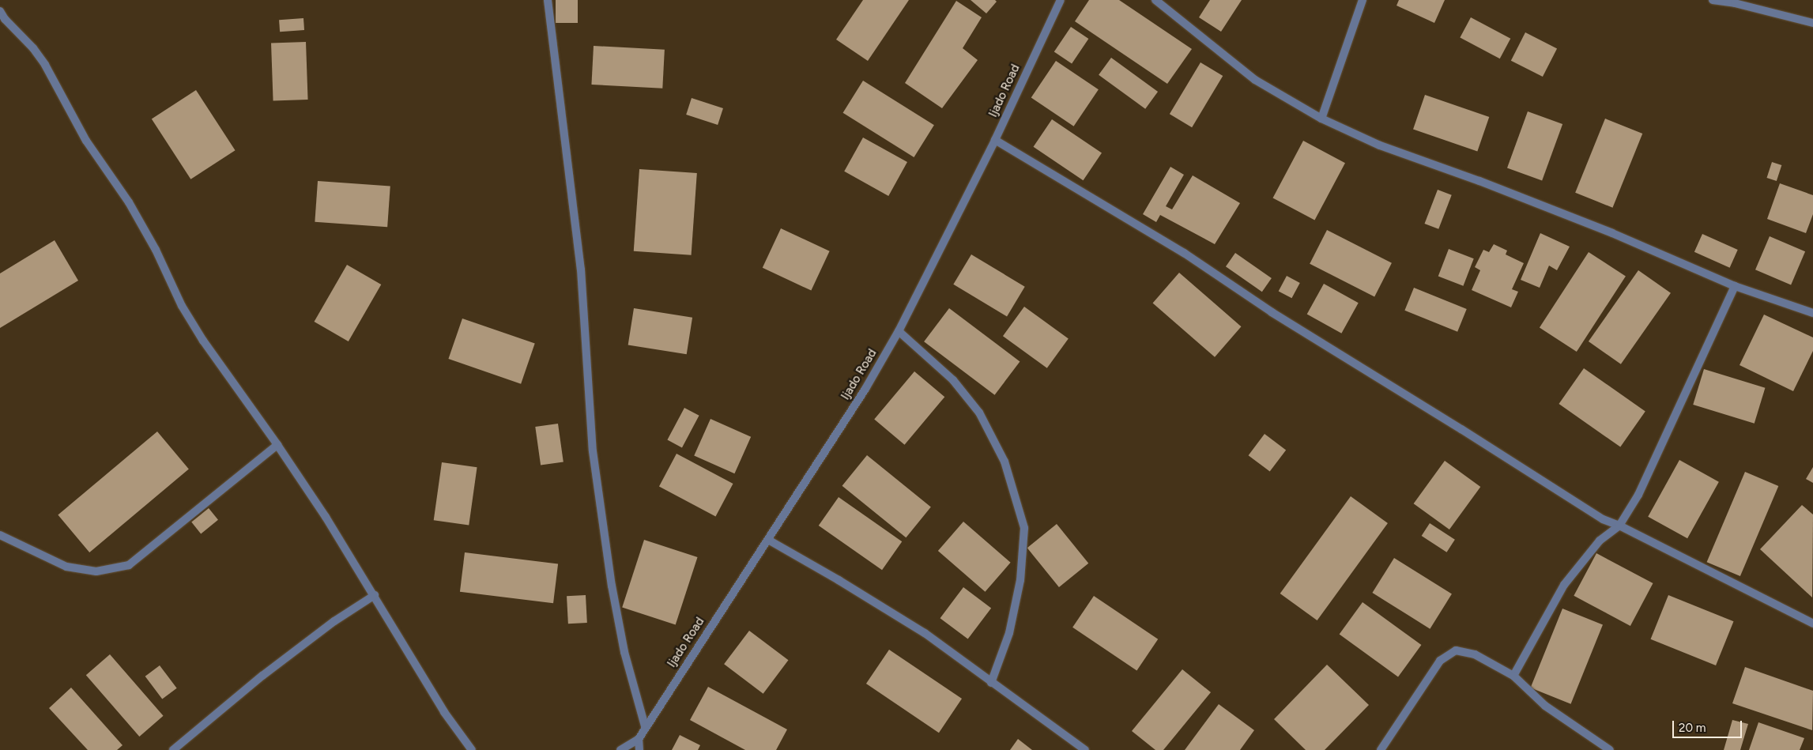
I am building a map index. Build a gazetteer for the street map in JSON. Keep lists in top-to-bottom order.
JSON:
{
  "streets": {
    "street": ["Ijado Road"]
  },
  "scale_bar": "20 m"
}
